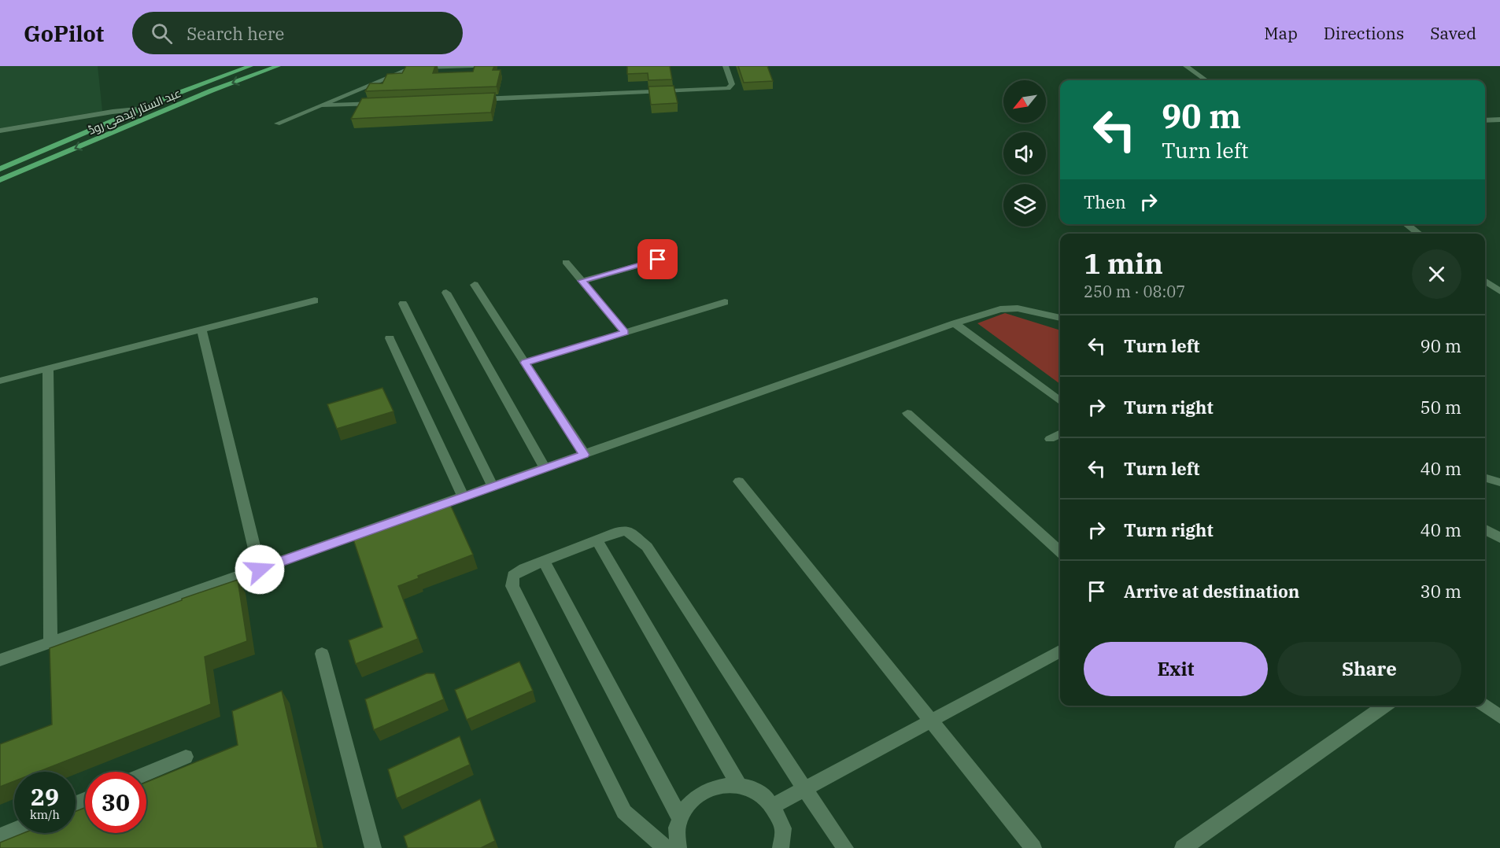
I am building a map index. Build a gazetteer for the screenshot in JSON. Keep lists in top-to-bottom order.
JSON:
{
  "streets": {
    "main road": ["عبد الستار ایدھی روڈ"]
  },
  "north": "bottom left",
  "page": {
    "header": "GoPilot",
    "search": "Search here",
    "nav": ["Map", "Directions", "Saved"],
    "turn": ["90 m", "Turn left"],
    "then": "Then",
    "heading": ["1 min", "250 m · 08:07"],
    "list": [
      {
        "name": "Turn left",
        "value": "90 m"
      },
      {
        "name": "Turn right",
        "value": "50 m"
      },
      {
        "name": "Turn left",
        "value": "40 m"
      },
      {
        "name": "Turn right",
        "value": "40 m"
      },
      {
        "name": "Arrive at destination",
        "value": "30 m"
      }
    ],
    "buttons": ["Exit", "Share"],
    "speed": "29 km/h",
    "limit": "30"
  }
}
